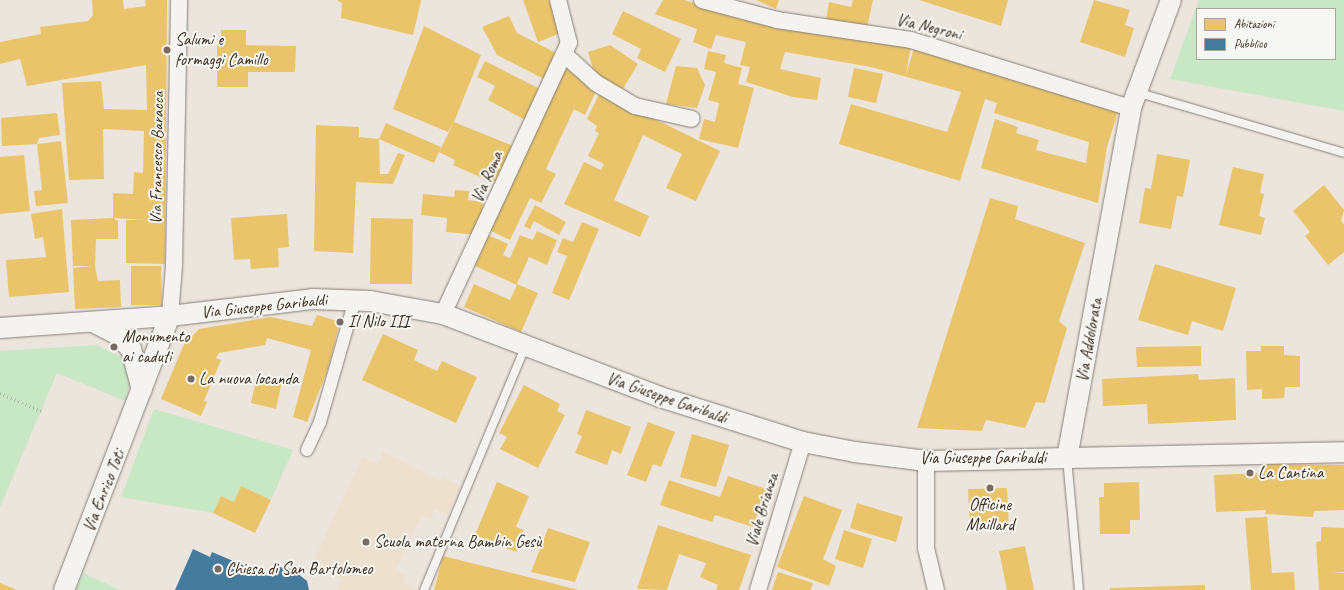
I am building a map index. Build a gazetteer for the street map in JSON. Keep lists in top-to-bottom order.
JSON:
{
  "streets": {
    "street": [
      "Via Negroni",
      "Via Francesco Baracca",
      "Via Roma",
      "Via Giuseppe Garibaldi",
      "Via Addolorata",
      "Via Enrico Toti",
      "Viale Brianza"
    ]
  },
  "crossings": [
    ["Via Negroni", "Via Addolorata"],
    ["Via Francesco Baracca", "Via Giuseppe Garibaldi"],
    ["Via Francesco Baracca", "Via Enrico Toti"],
    ["Via Roma", "Via Giuseppe Garibaldi"],
    ["Via Giuseppe Garibaldi", "Via Addolorata"],
    ["Via Giuseppe Garibaldi", "Via Enrico Toti"],
    ["Via Giuseppe Garibaldi", "Viale Brianza"]
  ],
  "places": [
    "Salumi e formaggi Camillo",
    "Il Nilo III",
    "Monumento ai caduti",
    "La nuova locanda",
    "La Cantina",
    "Officine Maillard",
    "Scuola materna Bambin Gesù",
    "Chiesa di San Bartolomeo"
  ],
  "legend": ["Abitazioni", "Pubblico"]
}
